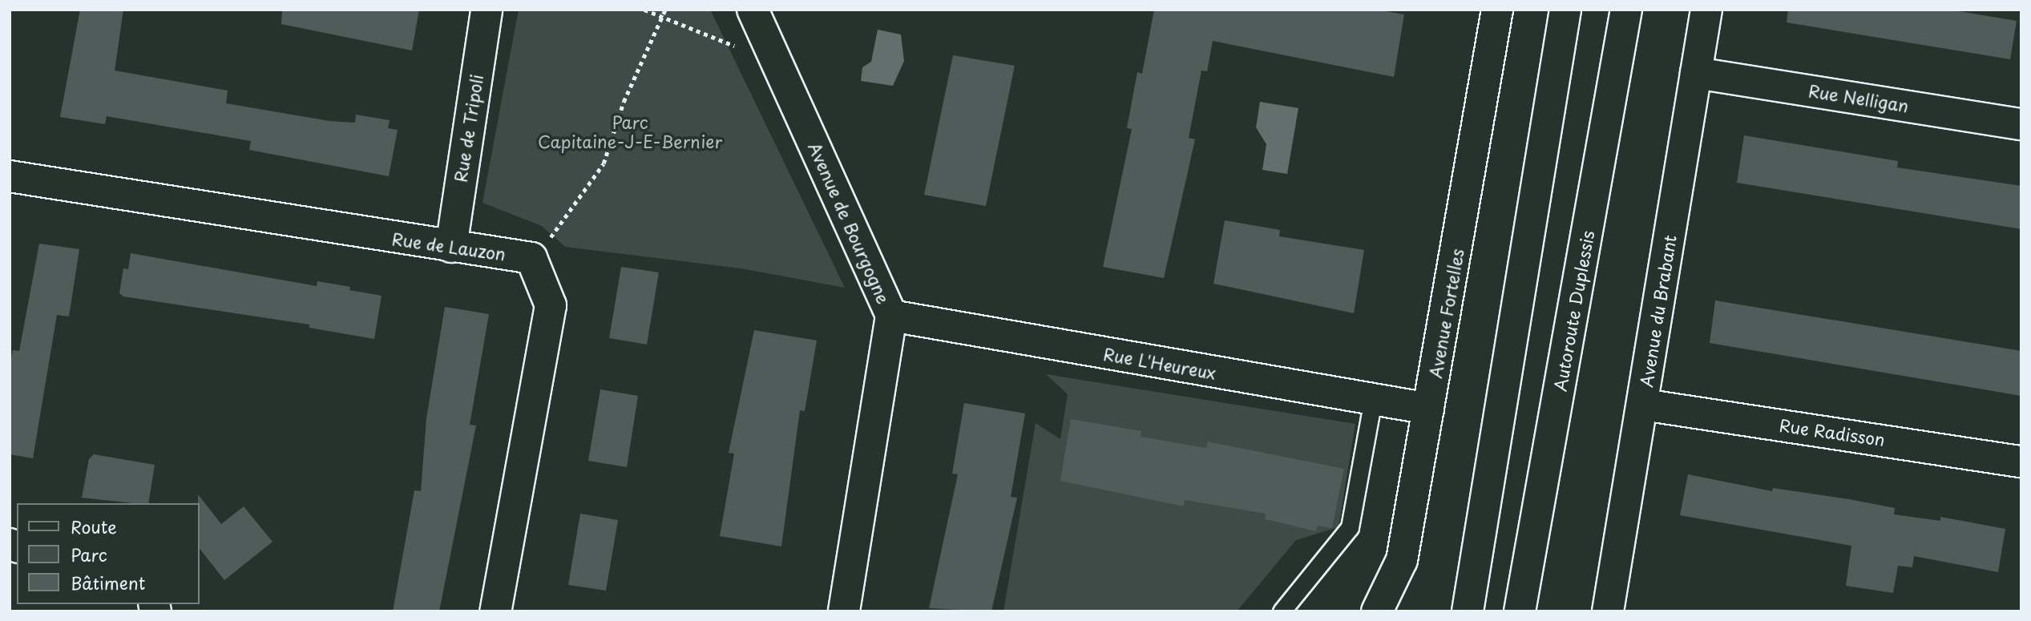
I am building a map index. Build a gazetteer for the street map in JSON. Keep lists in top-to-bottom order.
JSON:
{
  "streets": {
    "main road": [
      "Rue Nelligan",
      "Rue de Tripoli",
      "Avenue de Bourgogne",
      "Rue de Lauzon",
      "Autoroute Duplessis",
      "Avenue du Brabant",
      "Avenue Fortelles",
      "Rue L'Heureux",
      "Rue Radisson"
    ]
  },
  "crossings": [
    ["Rue Nelligan", "Avenue du Brabant"],
    ["Rue de Tripoli", "Rue de Lauzon"],
    ["Avenue de Bourgogne", "Rue L'Heureux"],
    ["Avenue du Brabant", "Rue Radisson"],
    ["Avenue Fortelles", "Rue L'Heureux"]
  ],
  "parks": ["Parc Capitaine-J-E-Bernier"],
  "legend": ["Route", "Parc", "Bâtiment"]
}
